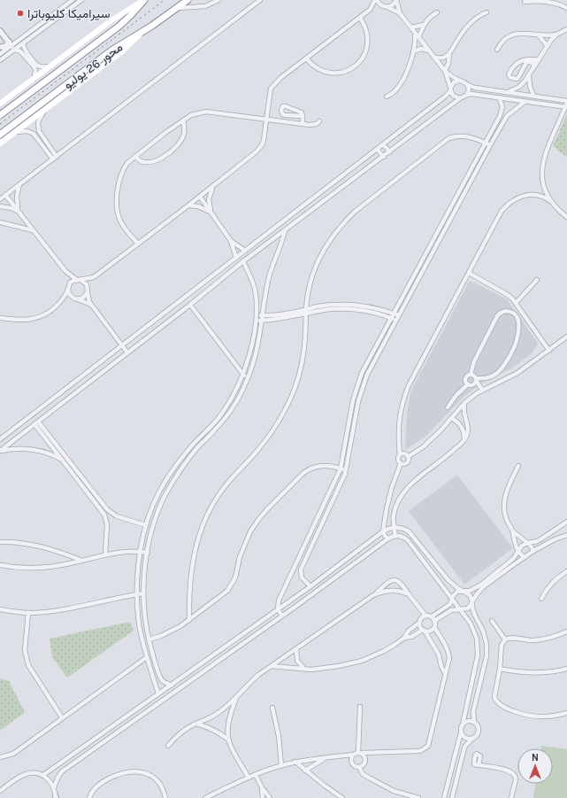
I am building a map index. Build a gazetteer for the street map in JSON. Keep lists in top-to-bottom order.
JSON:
{
  "streets": {
    "highway": ["محور 26 يوليو"]
  },
  "places": ["سيراميكا كليوباترا"],
  "north": "top"
}
